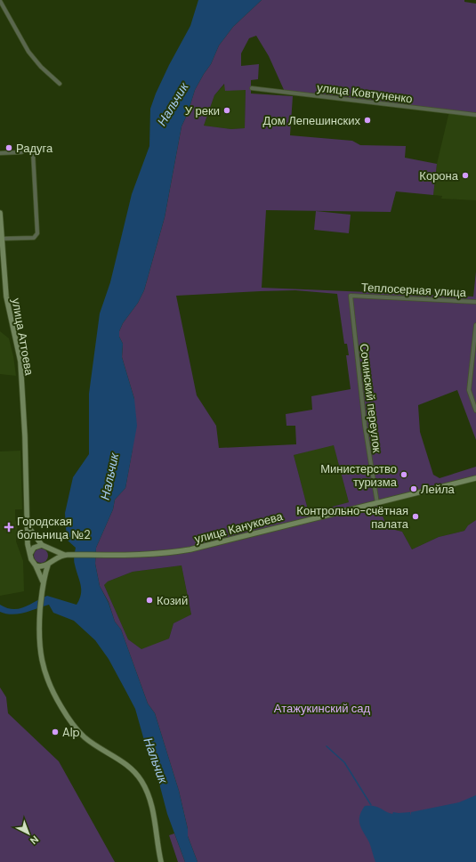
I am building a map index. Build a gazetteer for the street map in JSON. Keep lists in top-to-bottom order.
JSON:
{
  "streets": {
    "street": [
      "улица Ковтуненко",
      "Теплосерная улица",
      "улица Аттоева",
      "Сочинский переулок",
      "улица Канукоева"
    ]
  },
  "crossings": [
    ["Теплосерная улица", "Сочинский переулок"],
    ["Сочинский переулок", "улица Канукоева"]
  ],
  "water": ["Нальчик"],
  "parks": ["Атажукинский сад"],
  "places": {
    "other": [
      "У реки",
      "Дом Лепешинских",
      "Радуга",
      "Корона",
      "Министерство туризма",
      "Лейла",
      "Контрольно-счётная палата",
      "Козий",
      "Alp"
    ],
    "health": ["Городская больница №2"]
  },
  "north": "bottom right"
}
